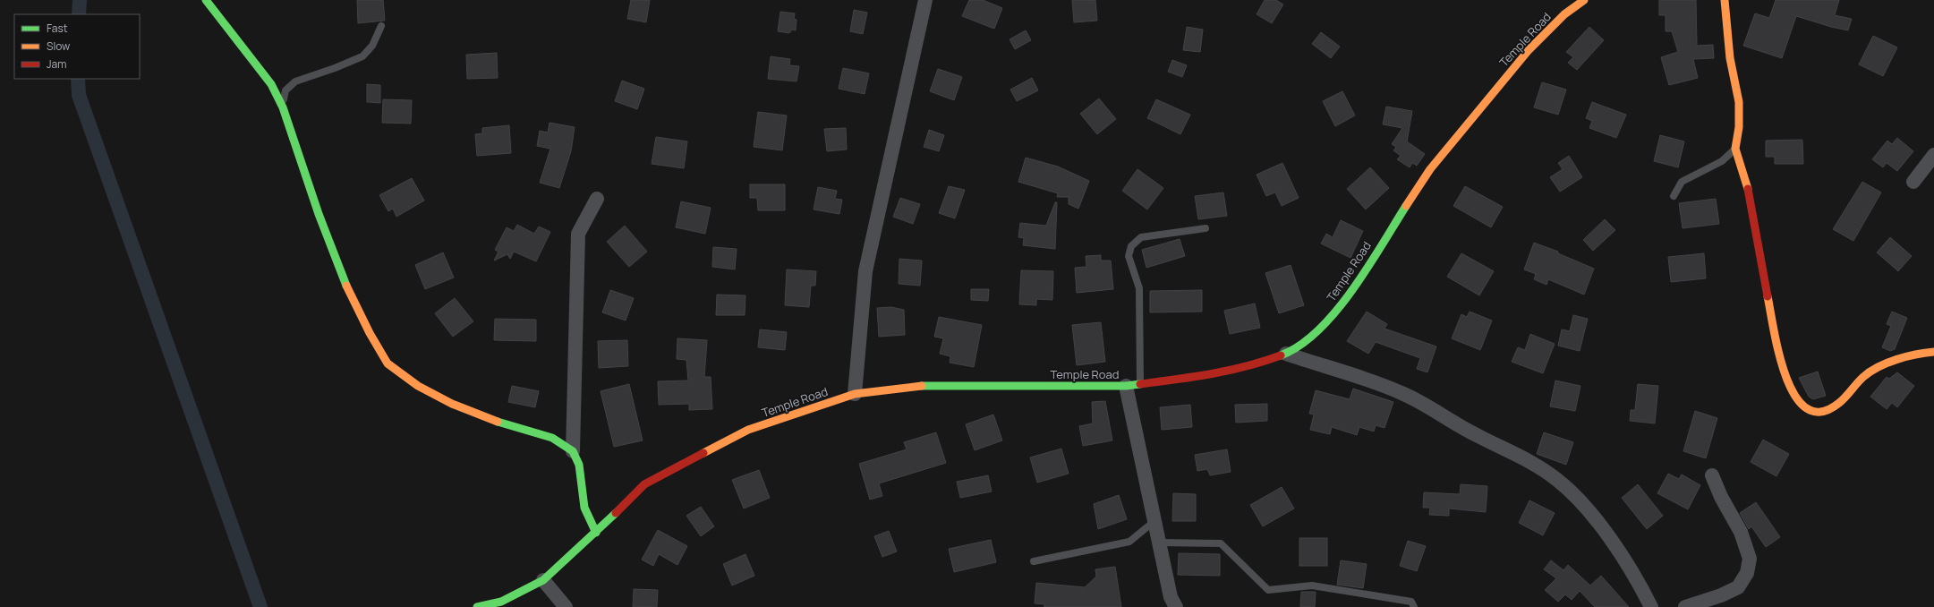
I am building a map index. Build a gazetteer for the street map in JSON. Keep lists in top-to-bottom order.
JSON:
{
  "streets": {
    "street": ["Temple Road"]
  },
  "legend": ["Fast", "Slow", "Jam"]
}
